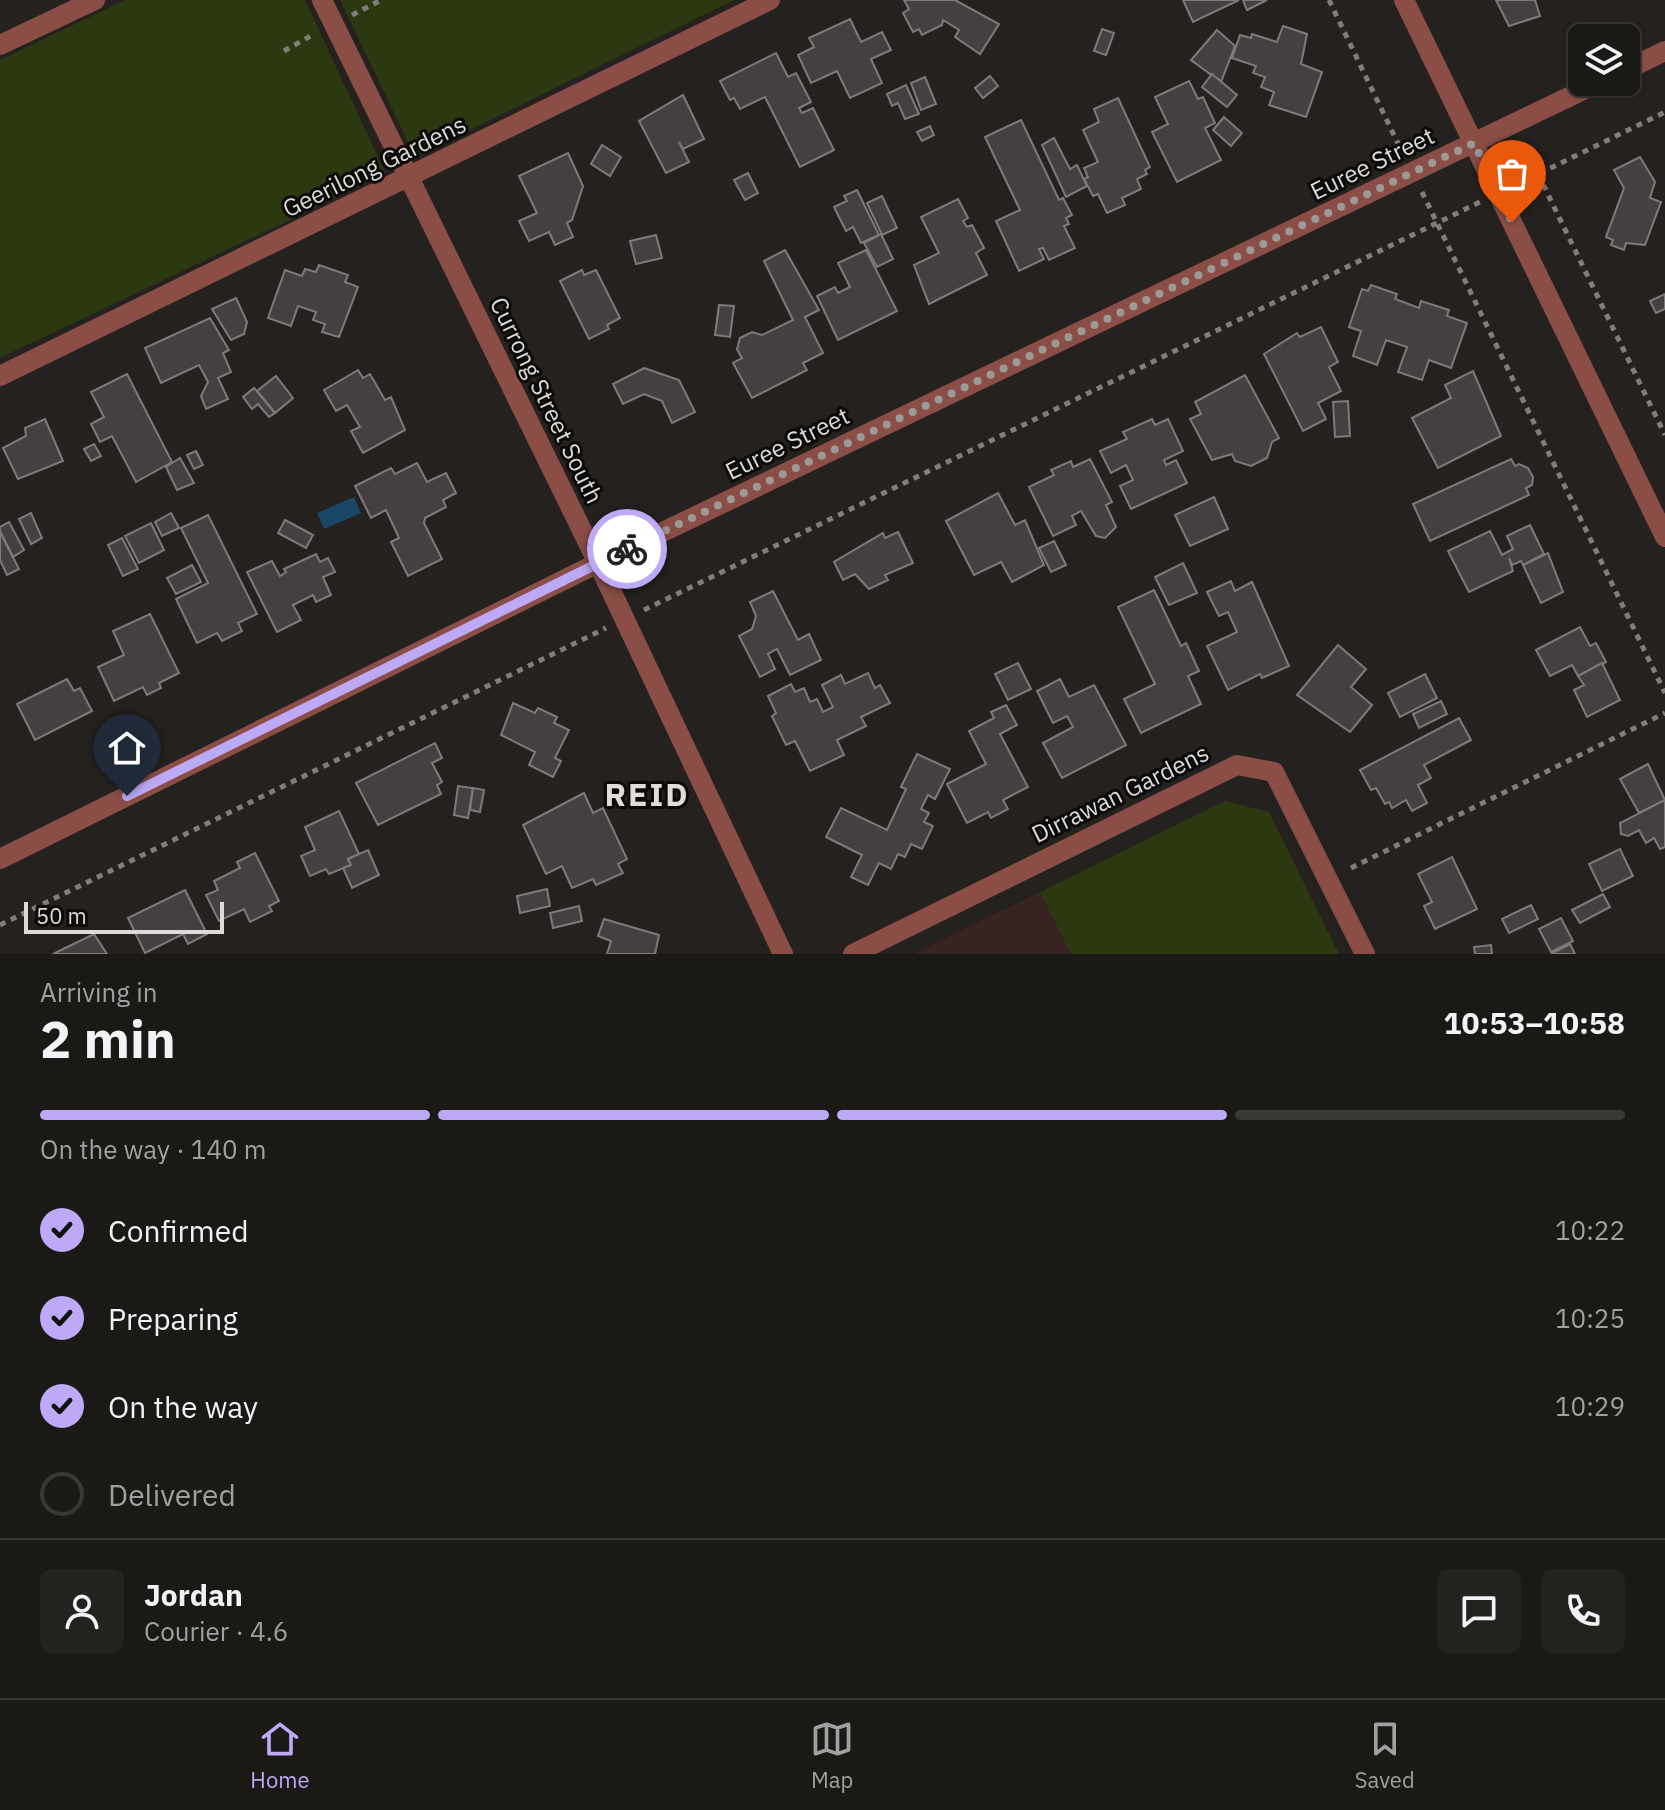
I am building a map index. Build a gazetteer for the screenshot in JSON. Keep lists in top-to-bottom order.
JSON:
{
  "streets": {
    "street": [
      "Euree Street",
      "Geerilong Gardens",
      "Currong Street South",
      "Dirrawan Gardens"
    ]
  },
  "crossings": [
    ["Euree Street", "Currong Street South"],
    ["Geerilong Gardens", "Currong Street South"]
  ],
  "districts": ["REID"],
  "scale_bar": "50 m",
  "page": {
    "scale": "50 m",
    "heading": ["2 min", "Arriving in", "10:53–10:58"],
    "panel": ["Jordan", "Courier · 4.6"],
    "bar": "On the way · 140 m",
    "list": [
      ["Confirmed", "10:22"],
      ["Preparing", "10:25"],
      ["On the way", "10:29"],
      "Delivered"
    ],
    "tabs": ["Home", "Map", "Saved"]
  }
}
